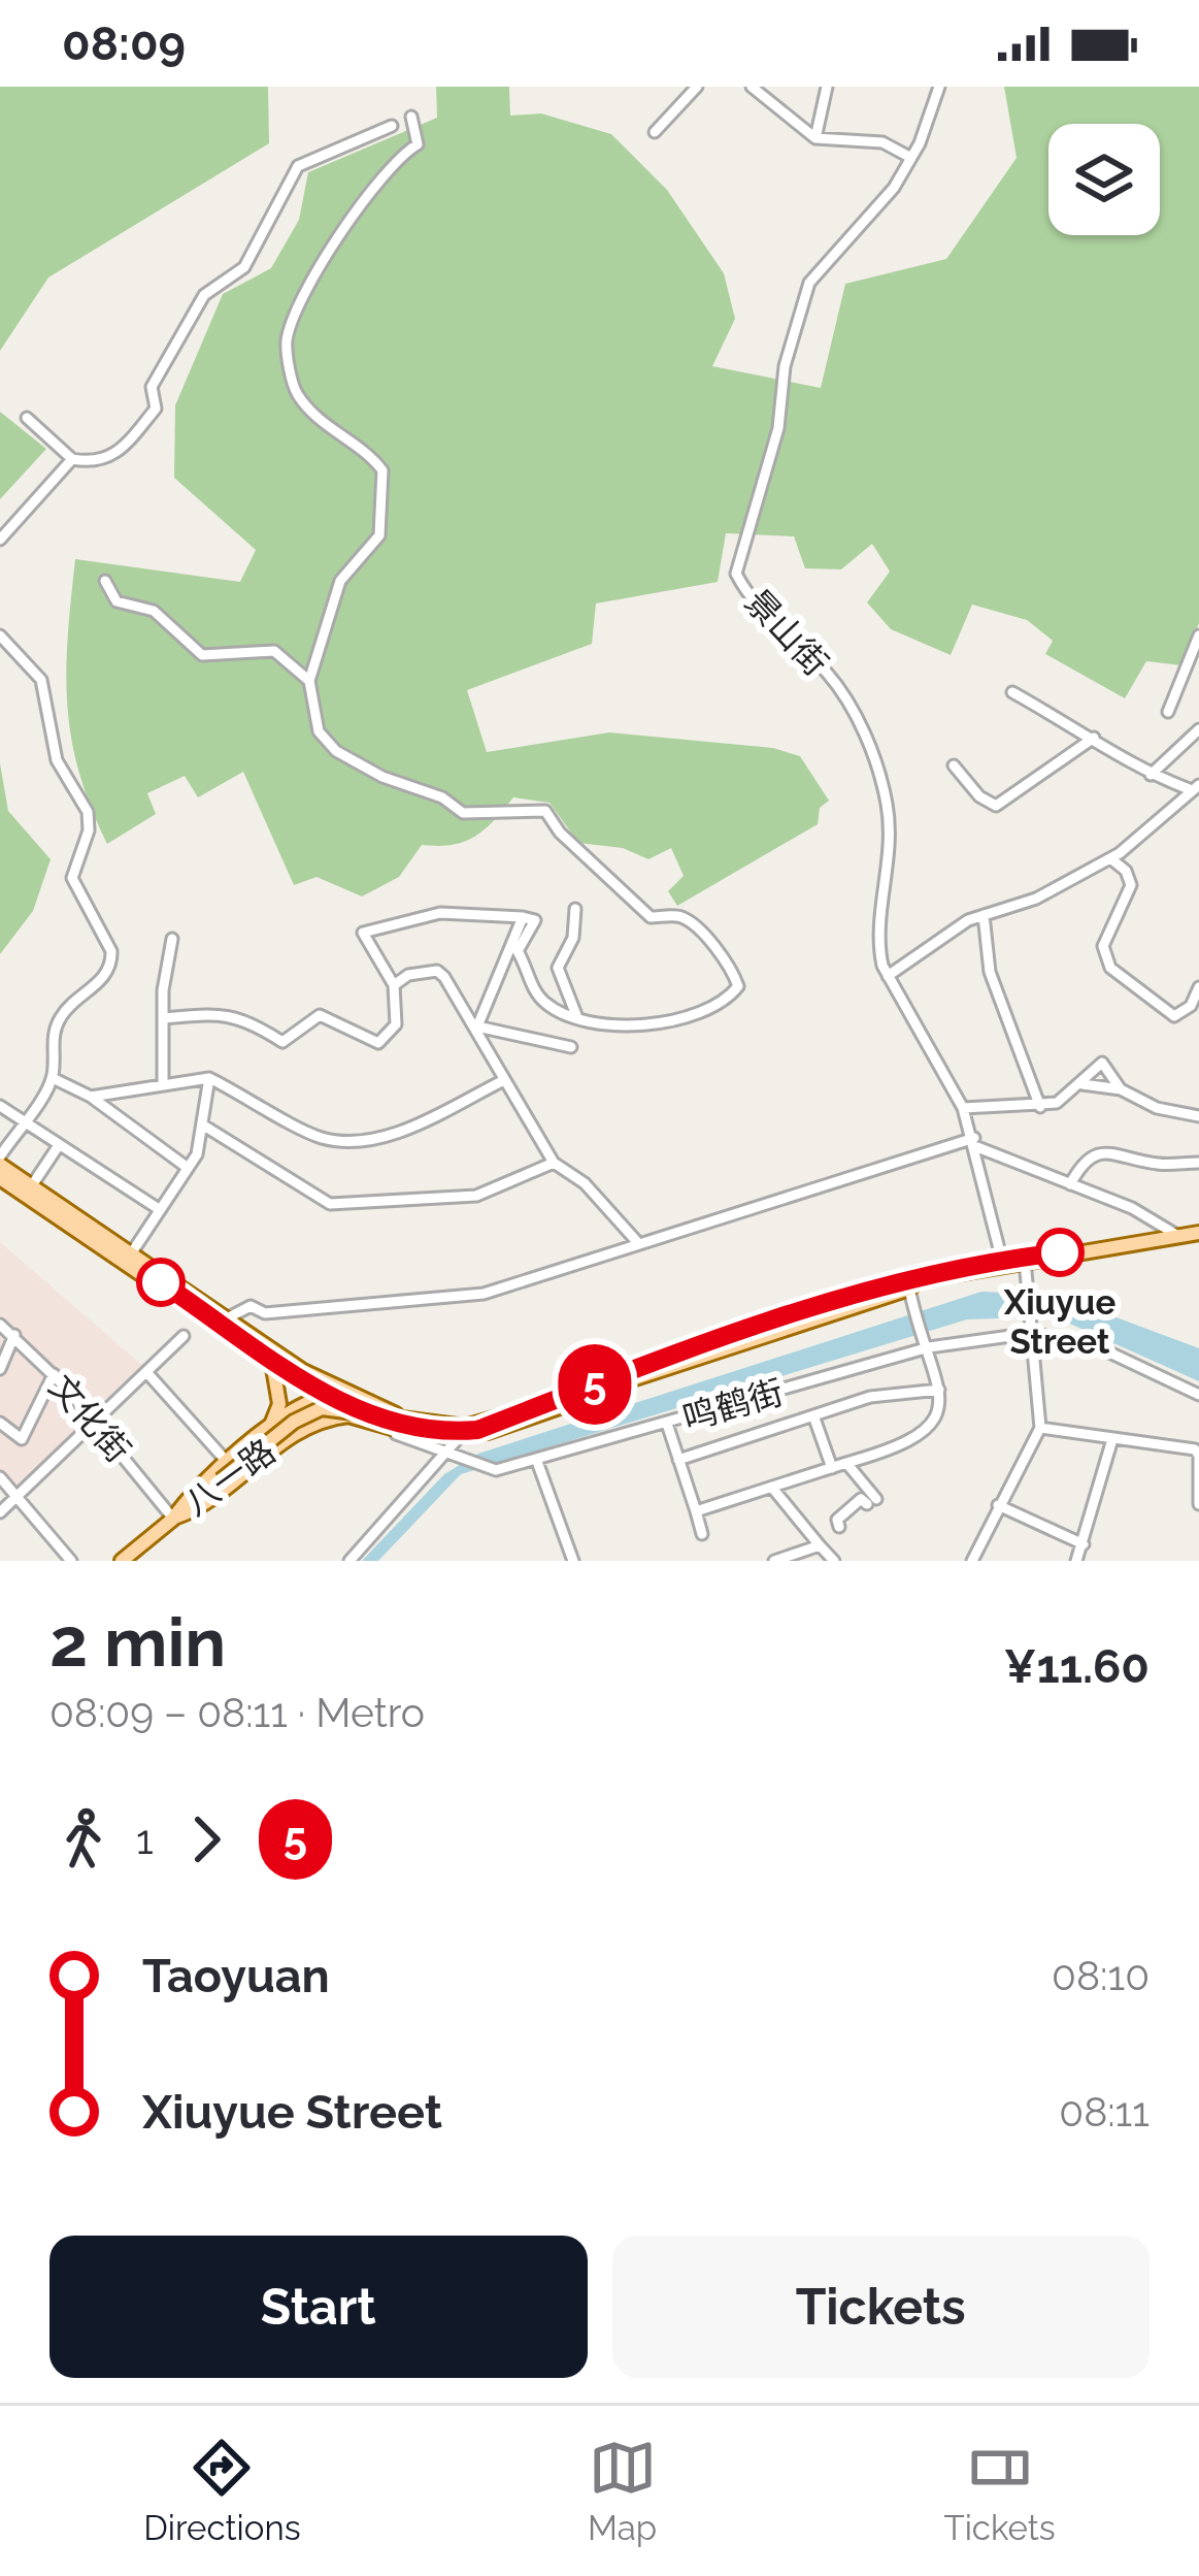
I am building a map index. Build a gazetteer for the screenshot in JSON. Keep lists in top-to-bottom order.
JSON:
{
  "streets": {
    "main road": ["八一路"],
    "street": ["景山街", "鸣鹤街", "文化街"]
  },
  "crossings": [
    ["文化街", "八一路"]
  ],
  "places": ["Xiuyue Street"],
  "lines": ["metro line 5"],
  "page": {
    "status": "08:09",
    "on_map": "5",
    "heading": ["2 min", "08:09 – 08:11 · Metro", "¥11.60"],
    "legs": ["1", "5"],
    "list": [
      {
        "name": "Taoyuan",
        "value": "08:10"
      },
      {
        "name": "Xiuyue Street",
        "value": "08:11"
      }
    ],
    "buttons": ["Start", "Tickets"],
    "tabs": ["Directions", "Map", "Tickets"]
  }
}
